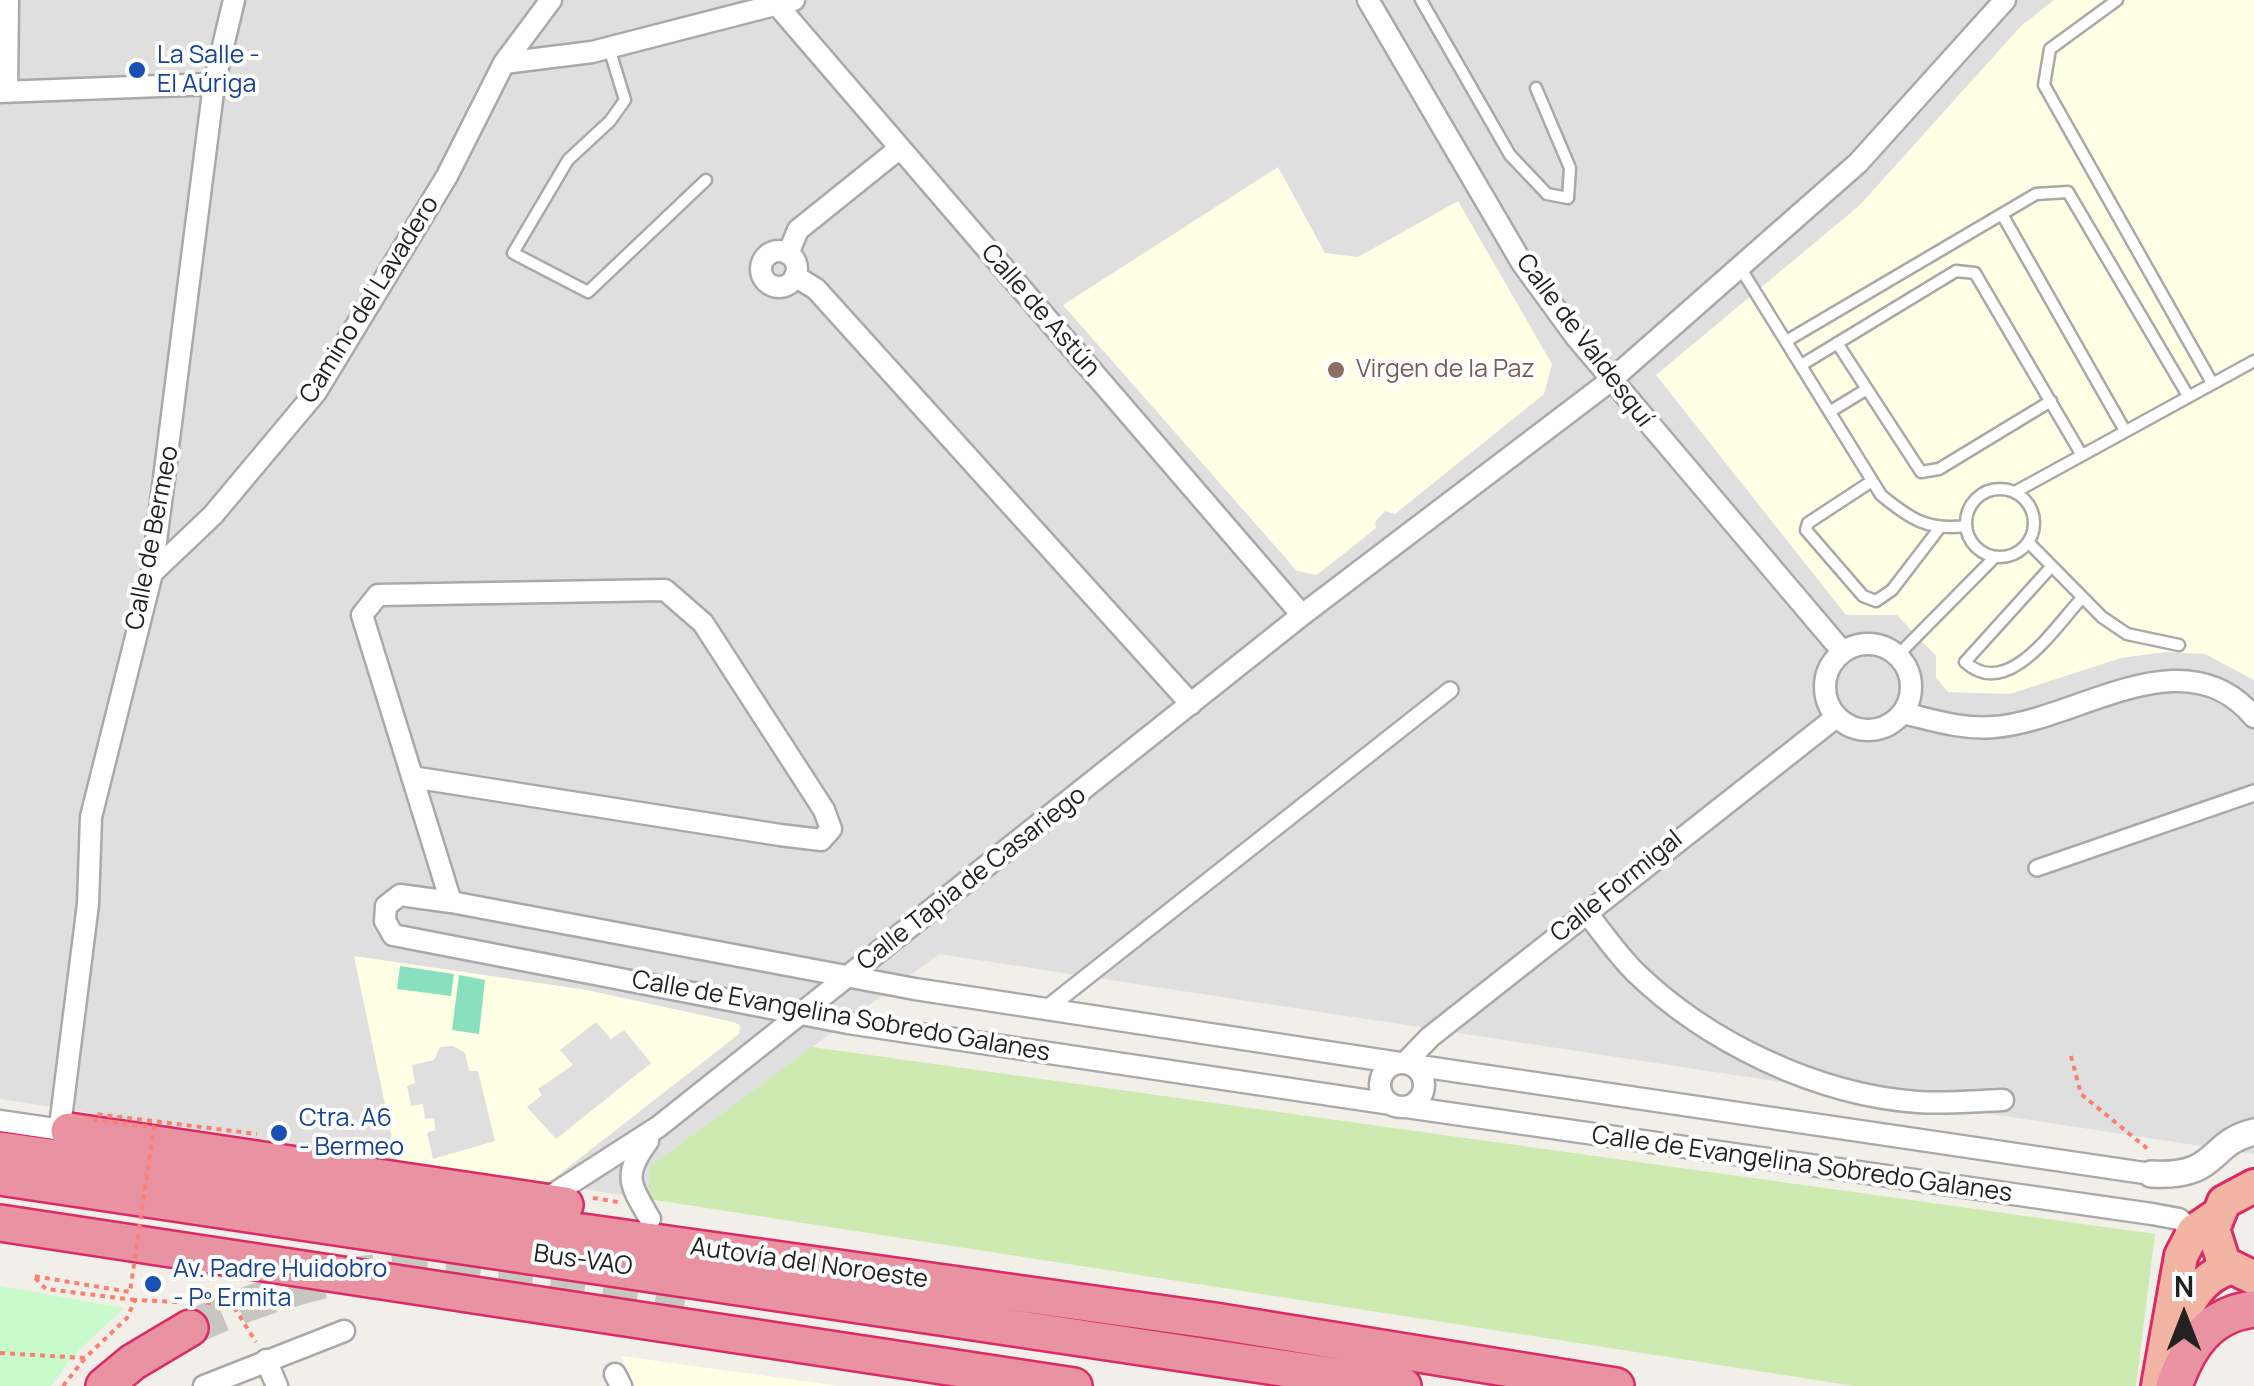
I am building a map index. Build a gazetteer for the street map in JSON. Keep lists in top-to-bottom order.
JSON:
{
  "streets": {
    "highway": ["Bus-VAO", "Autovía del Noroeste"],
    "street": [
      "Camino del Lavadero",
      "Calle de Astún",
      "Calle de Valdesquí",
      "Calle de Bermeo",
      "Calle Tapia de Casariego",
      "Calle Formigal",
      "Calle de Evangelina Sobredo Galanes"
    ]
  },
  "crossings": [
    ["Camino del Lavadero", "Calle de Bermeo"],
    ["Calle de Astún", "Calle Tapia de Casariego"],
    ["Calle de Valdesquí", "Calle Tapia de Casariego"],
    ["Calle de Valdesquí", "Calle Formigal"],
    ["Calle Tapia de Casariego", "Calle de Evangelina Sobredo Galanes"],
    ["Calle Formigal", "Calle de Evangelina Sobredo Galanes"]
  ],
  "places": [
    "La Salle - El Aúriga",
    "Virgen de la Paz",
    "Ctra. A6 - Bermeo",
    "Av. Padre Huidobro - Pº Ermita"
  ],
  "north": "top"
}
